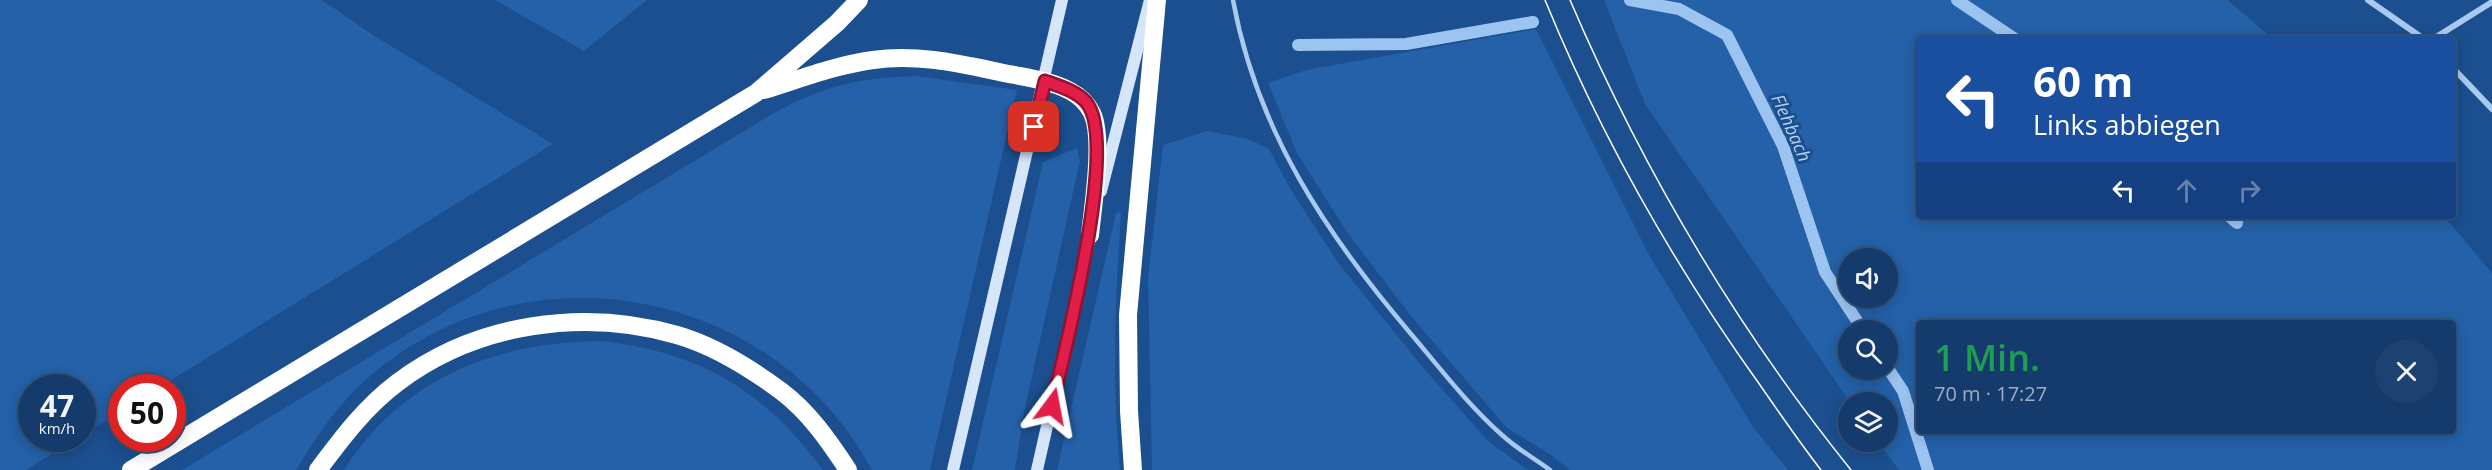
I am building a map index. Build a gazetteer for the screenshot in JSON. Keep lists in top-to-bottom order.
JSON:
{
  "water": ["Flehbach"],
  "page": {
    "turn": ["60 m", "Links abbiegen"],
    "heading": ["1 Min.", "70 m · 17:27"],
    "speed": "47 km/h",
    "limit": "50"
  }
}
